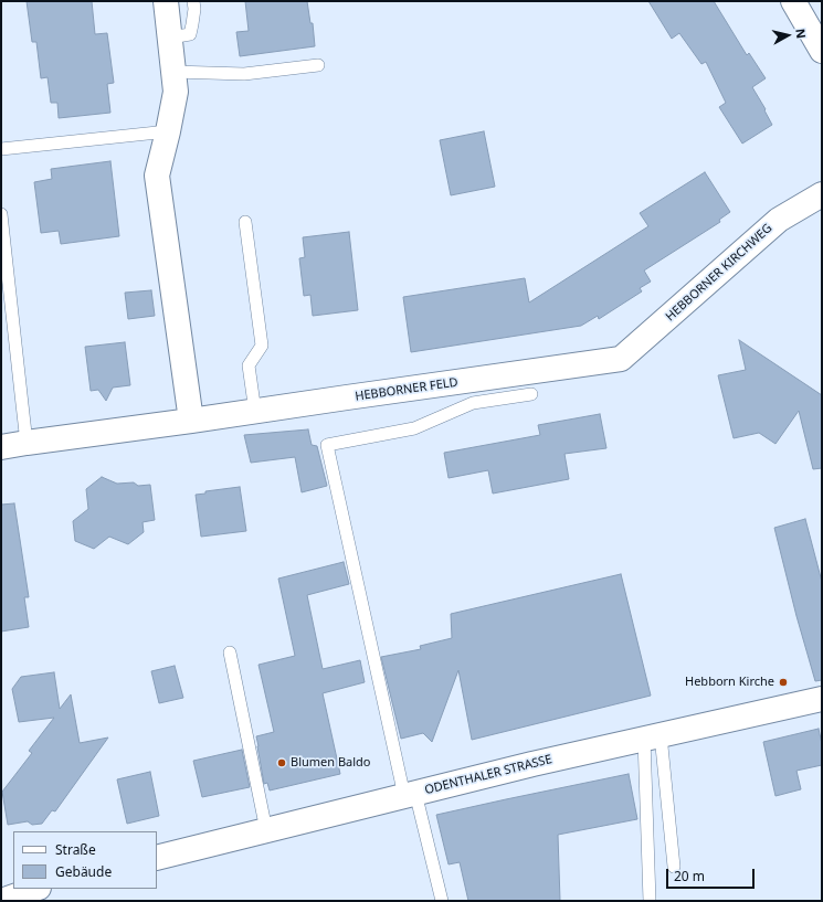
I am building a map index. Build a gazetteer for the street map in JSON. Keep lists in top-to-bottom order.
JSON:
{
  "streets": {
    "street": ["HEBBORNER KIRCHWEG", "HEBBORNER FELD", "ODENTHALER STRASSE"]
  },
  "crossings": [
    ["HEBBORNER KIRCHWEG", "HEBBORNER FELD"]
  ],
  "places": ["Hebborn Kirche", "Blumen Baldo"],
  "legend": ["Straße", "Gebäude"],
  "scale_bar": "20 m",
  "north": "right"
}
